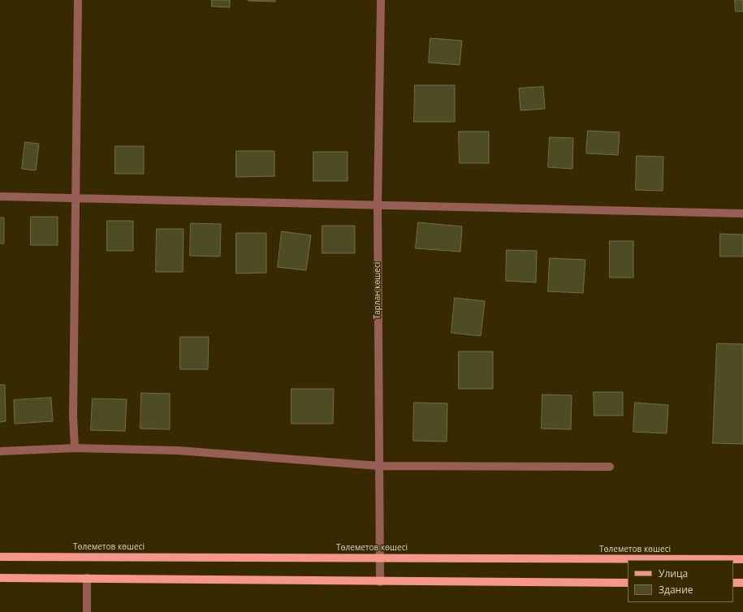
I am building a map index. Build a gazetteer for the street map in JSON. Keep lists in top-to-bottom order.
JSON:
{
  "streets": {
    "main road": ["Төлеметов көшесі"],
    "street": ["Тарлан көшесі"]
  },
  "crossings": [
    ["Тарлан көшесі", "Төлеметов көшесі"]
  ],
  "legend": ["Улица", "Здание"]
}
